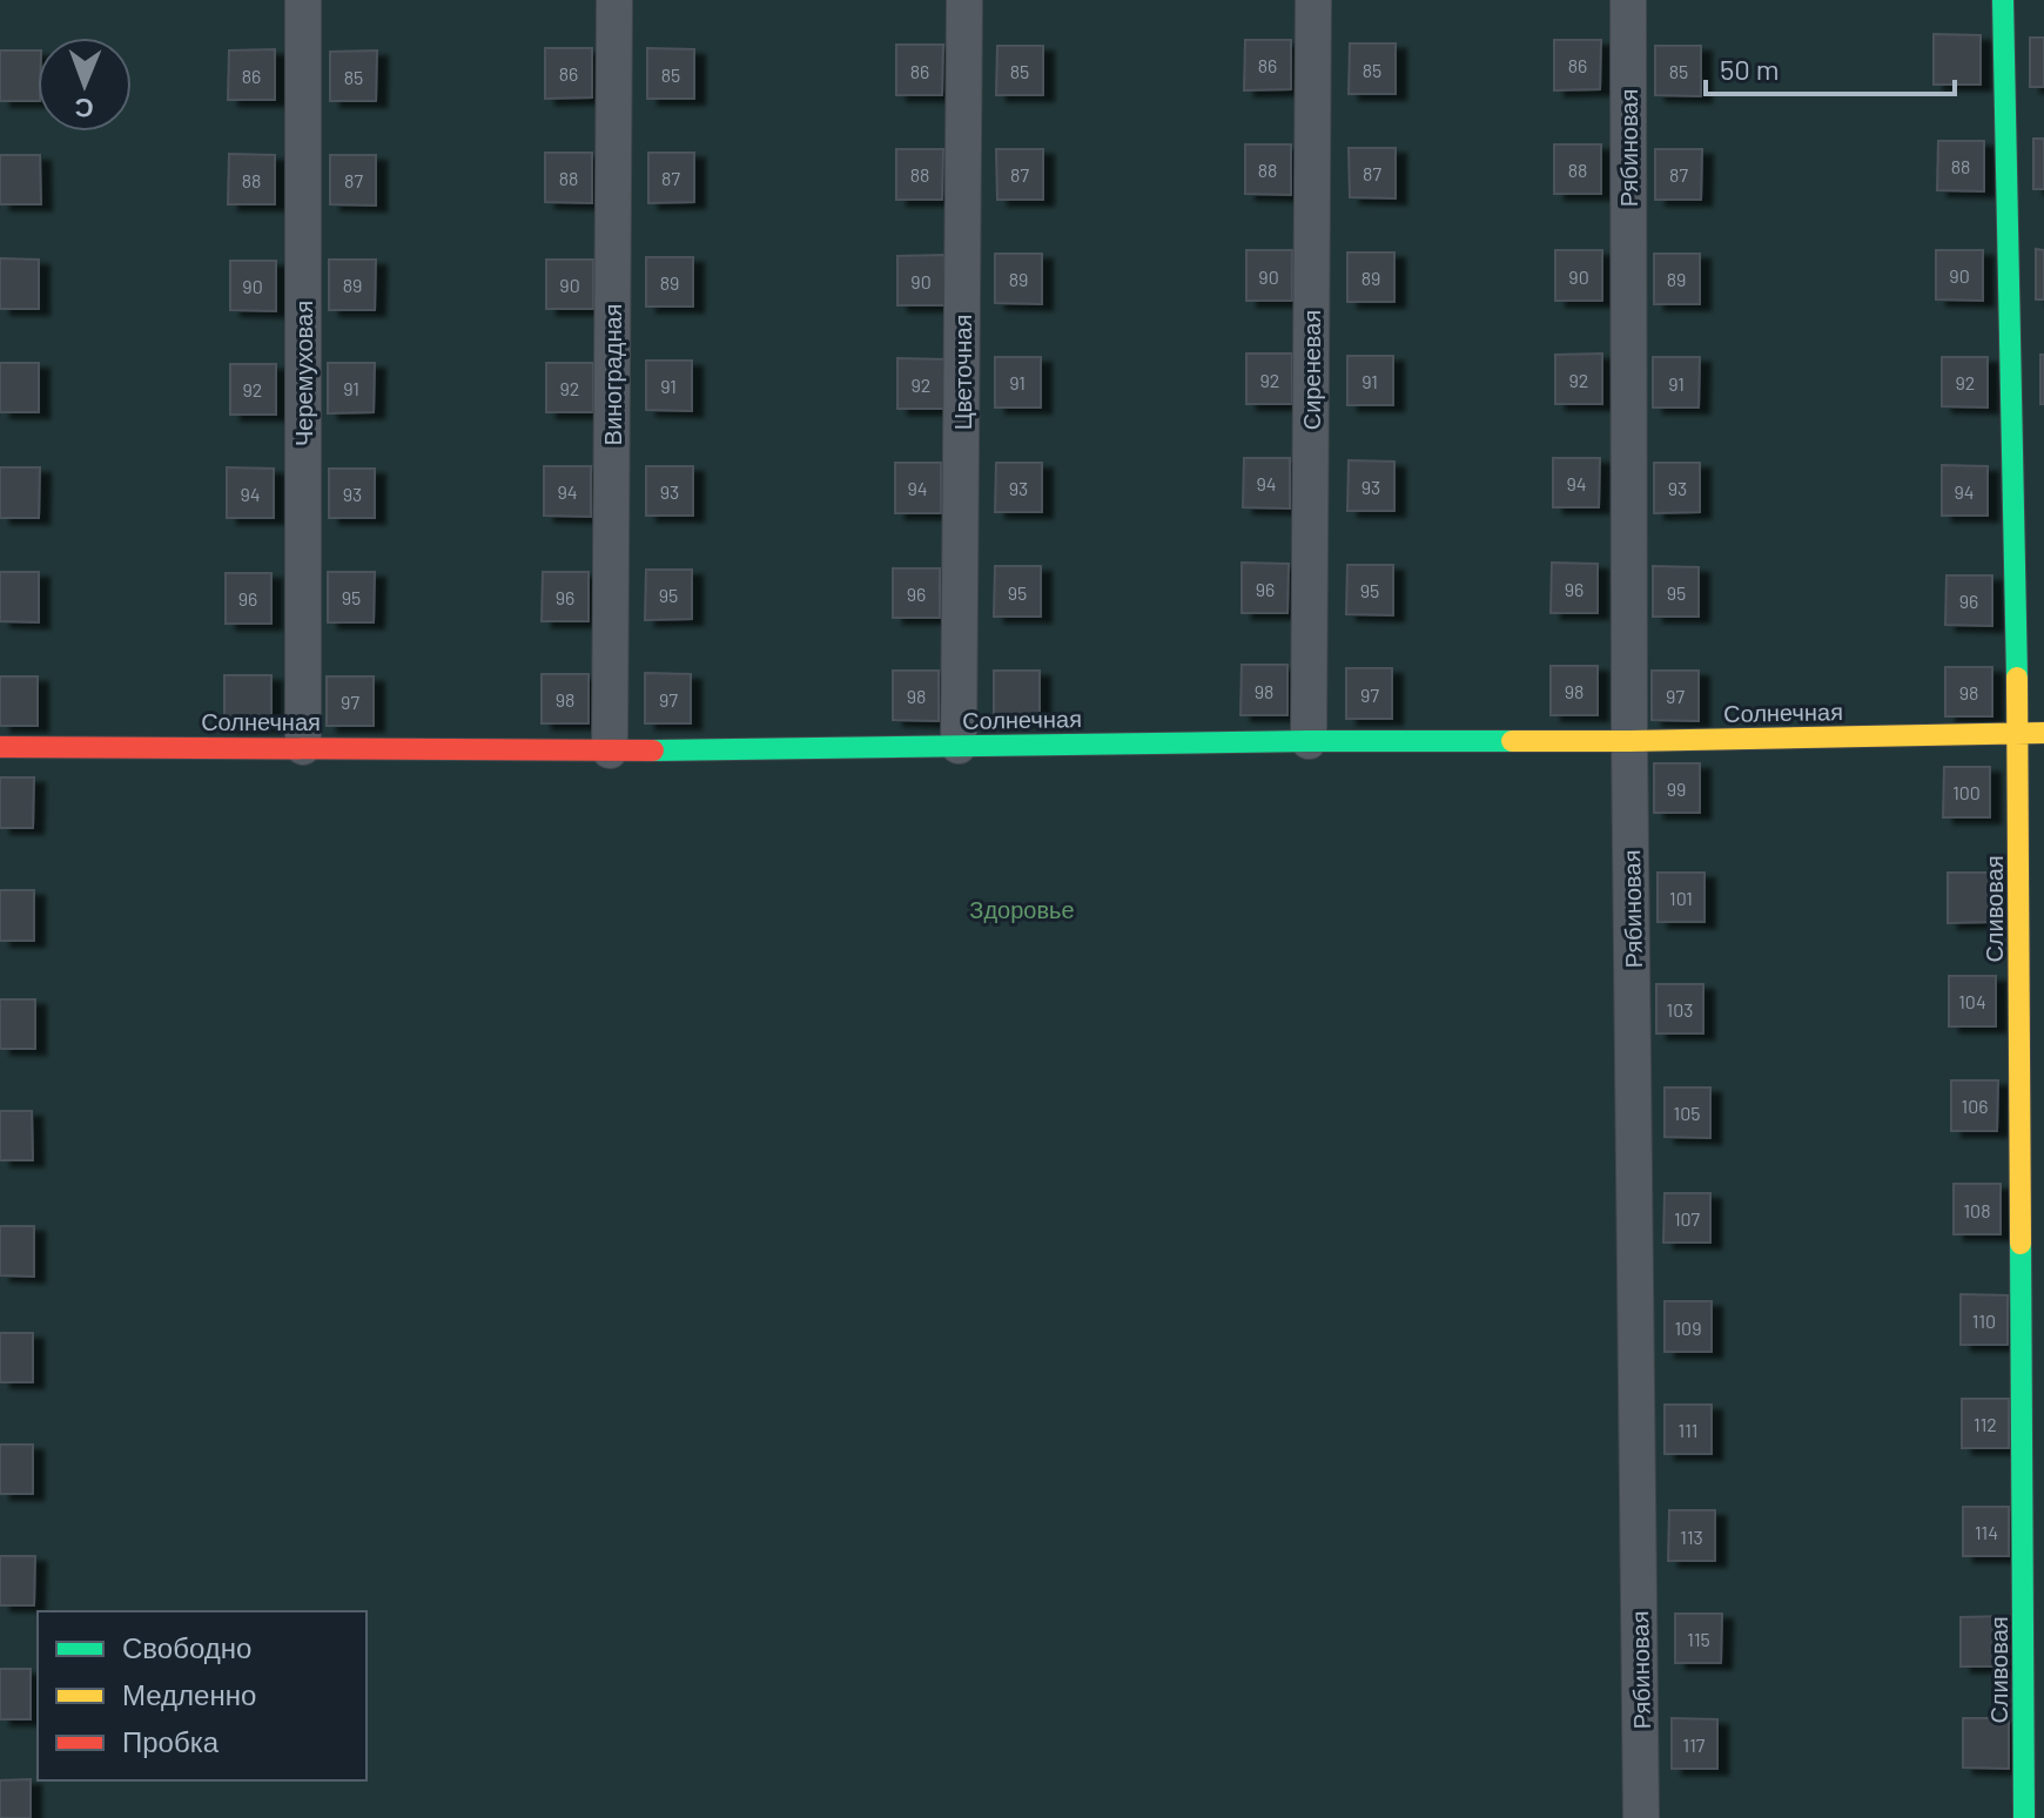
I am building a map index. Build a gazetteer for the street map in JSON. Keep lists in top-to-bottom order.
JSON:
{
  "streets": {
    "street": [
      "Рябиновая",
      "Сиреневая",
      "Цветочная",
      "Черемуховая",
      "Виноградная",
      "Солнечная",
      "Сливовая"
    ]
  },
  "crossings": [
    ["Рябиновая", "Солнечная"],
    ["Сиреневая", "Солнечная"],
    ["Цветочная", "Солнечная"],
    ["Черемуховая", "Солнечная"],
    ["Виноградная", "Солнечная"],
    ["Солнечная", "Сливовая"]
  ],
  "parks": ["Здоровье"],
  "house_numbers": [
    "86",
    "86",
    "85",
    "86",
    "85",
    "85",
    "86",
    "85",
    "86",
    "85",
    "88",
    "88",
    "88",
    "87",
    "88",
    "87",
    "87",
    "88",
    "87",
    "88",
    "87",
    "90",
    "90",
    "90",
    "89",
    "89",
    "89",
    "90",
    "89",
    "89",
    "90",
    "90",
    "92",
    "92",
    "91",
    "91",
    "92",
    "91",
    "92",
    "91",
    "91",
    "92",
    "92",
    "94",
    "94",
    "93",
    "94",
    "93",
    "93",
    "94",
    "93",
    "94",
    "94",
    "93",
    "96",
    "96",
    "95",
    "95",
    "95",
    "96",
    "95",
    "95",
    "96",
    "96",
    "96",
    "98",
    "98",
    "98",
    "97",
    "98",
    "97",
    "98",
    "97",
    "97",
    "99",
    "100",
    "101",
    "104",
    "103",
    "106",
    "105",
    "108",
    "107",
    "110",
    "109",
    "112",
    "111",
    "114",
    "113",
    "115",
    "117"
  ],
  "legend": ["Свободно", "Медленно", "Пробка"],
  "scale_bar": "50 m",
  "north": "bottom"
}
